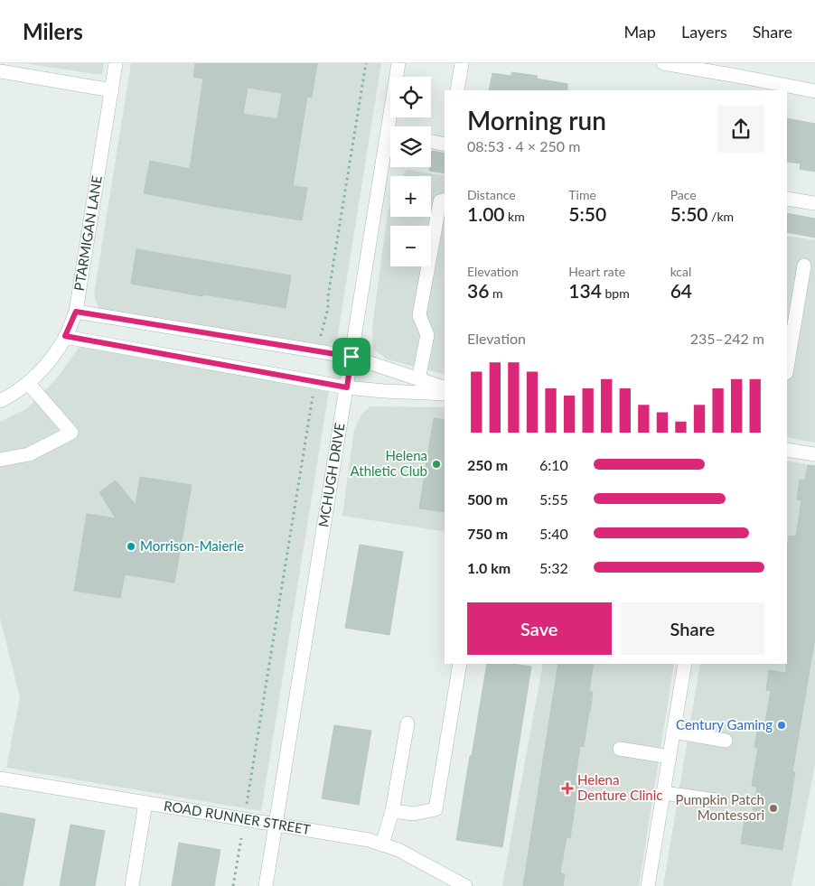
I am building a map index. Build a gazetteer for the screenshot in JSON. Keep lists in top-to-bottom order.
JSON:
{
  "streets": {
    "street": ["PTARMIGAN LANE", "MCHUGH DRIVE", "ROAD RUNNER STREET"]
  },
  "crossings": [
    ["MCHUGH DRIVE", "ROAD RUNNER STREET"]
  ],
  "places": {
    "other": [
      "Helena Athletic Club",
      "Morrison-Maierle",
      "Century Gaming",
      "Pumpkin Patch Montessori"
    ],
    "health": ["Helena Denture Clinic"]
  },
  "page": {
    "header": "Milers",
    "nav": ["Map", "Layers", "Share"],
    "map_buttons": ["+", "−"],
    "heading": ["Morning run", "08:53 · 4 × 250 m"],
    "stats": [
      ["Distance", "1.00 km"],
      ["Time", "5:50"],
      ["Pace", "5:50 /km"],
      ["Elevation", "36 m"],
      ["Heart rate", "134 bpm"],
      ["kcal", "64"]
    ],
    "chart": ["Elevation", "235–242 m"],
    "list": [
      {
        "name": "250 m",
        "note": "6:10"
      },
      {
        "name": "500 m",
        "note": "5:55"
      },
      {
        "name": "750 m",
        "note": "5:40"
      },
      {
        "name": "1.0 km",
        "note": "5:32"
      }
    ],
    "buttons": ["Save", "Share"]
  }
}
